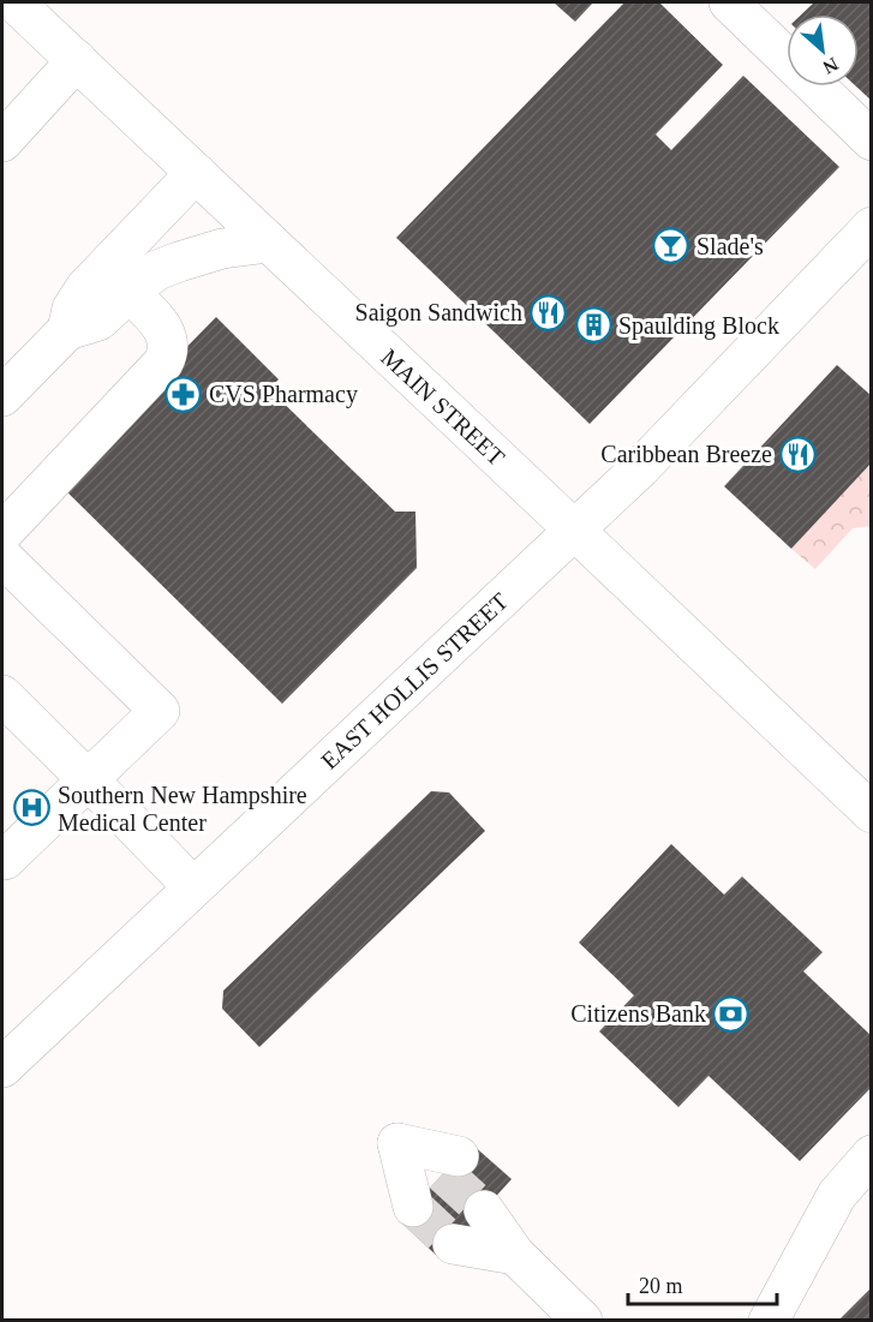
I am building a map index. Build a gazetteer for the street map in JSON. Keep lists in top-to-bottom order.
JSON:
{
  "streets": {
    "main road": ["MAIN STREET", "EAST HOLLIS STREET"]
  },
  "crossings": [
    ["MAIN STREET", "EAST HOLLIS STREET"]
  ],
  "places": {
    "bar": ["Slade's"],
    "restaurant": ["Saigon Sandwich", "Caribbean Breeze"],
    "building": ["Spaulding Block"],
    "pharmacy": ["CVS Pharmacy"],
    "hospital": ["Southern New Hampshire Medical Center"],
    "bank": ["Citizens Bank"]
  },
  "scale_bar": "20 m",
  "north": "bottom right"
}
